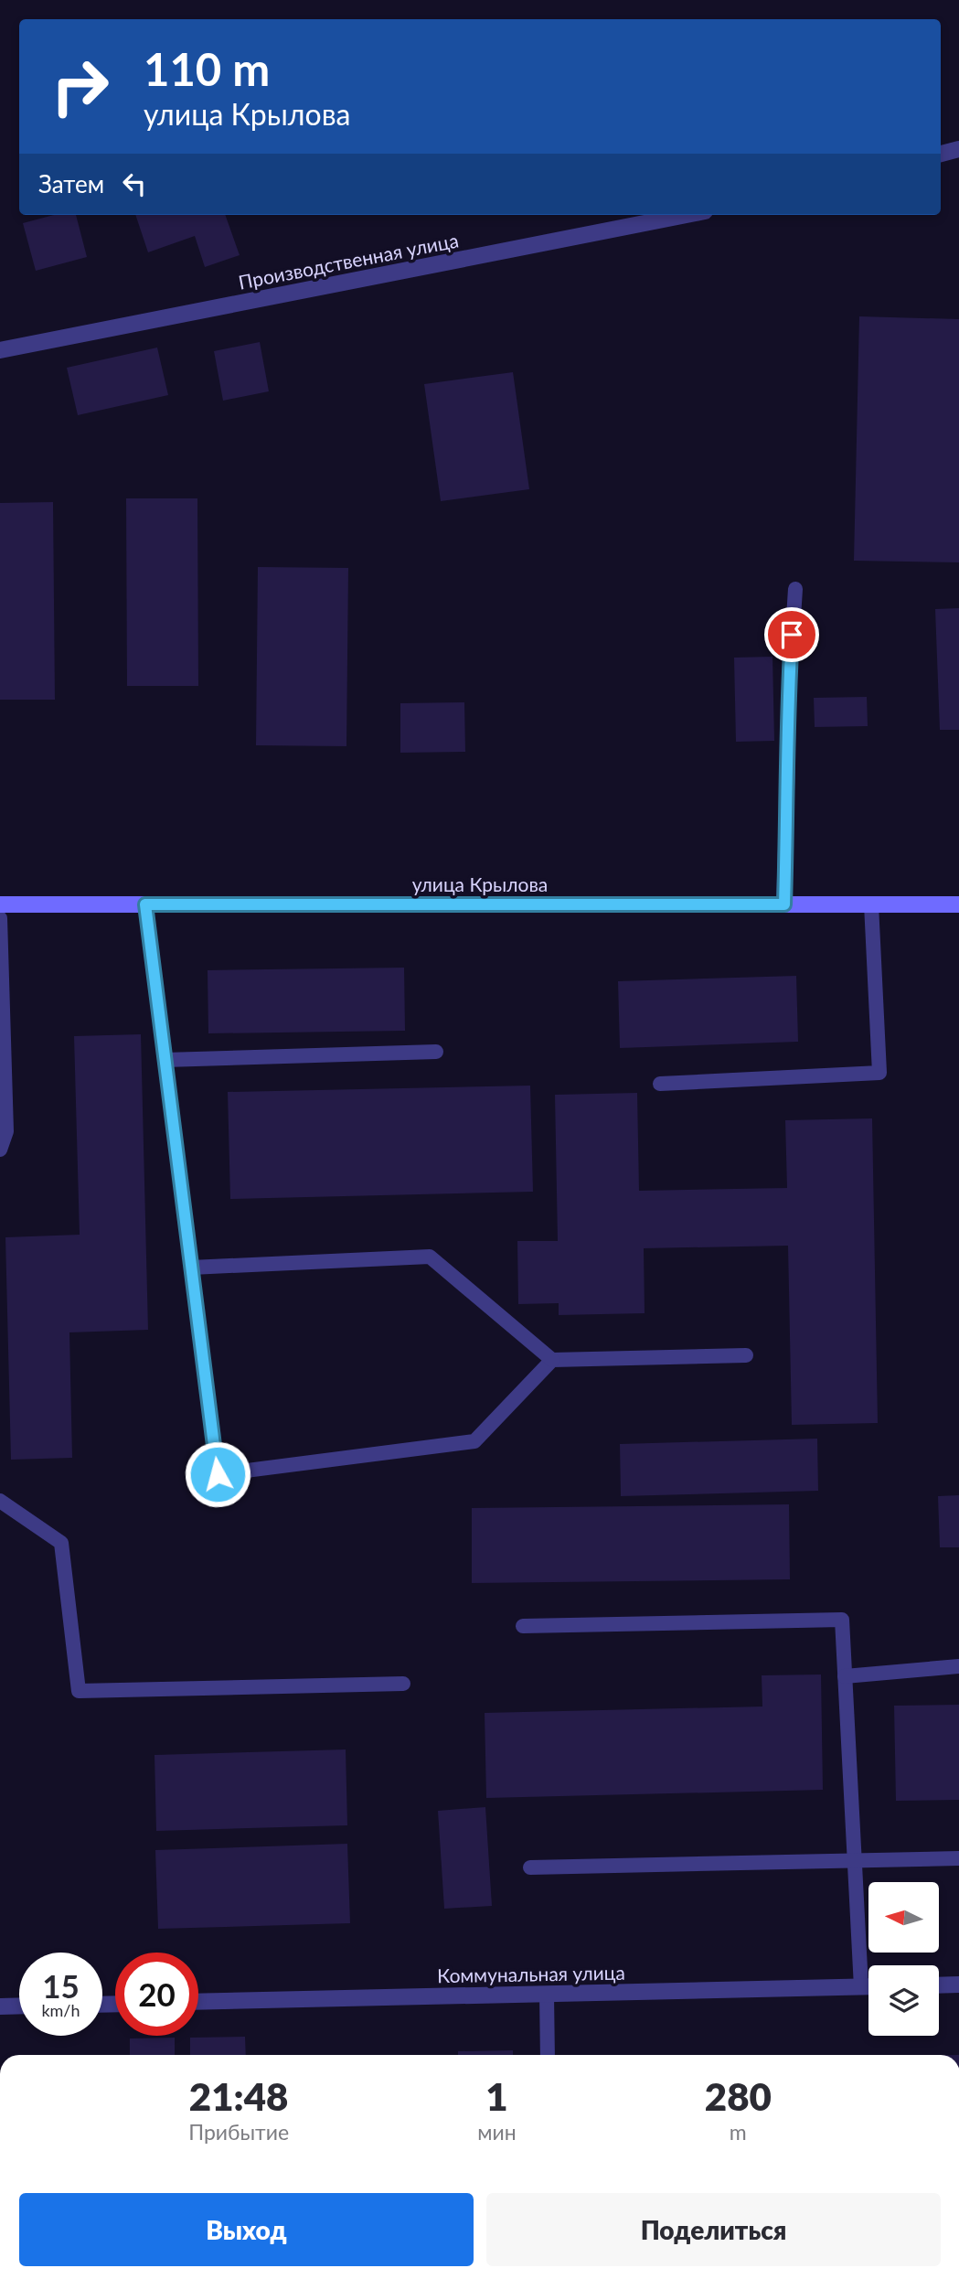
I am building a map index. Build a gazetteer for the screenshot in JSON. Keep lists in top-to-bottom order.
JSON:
{
  "streets": {
    "street": ["Производственная улица", "улица Крылова", "Коммунальная улица"]
  },
  "north": "left",
  "page": {
    "turn": ["110 m", "улица Крылова"],
    "then": "Затем",
    "speed": "15 km/h",
    "limit": "20",
    "eta": [
      "21:48",
      "Прибытие",
      "1",
      "мин",
      "280",
      "m"
    ],
    "buttons": ["Выход", "Поделиться"]
  }
}
